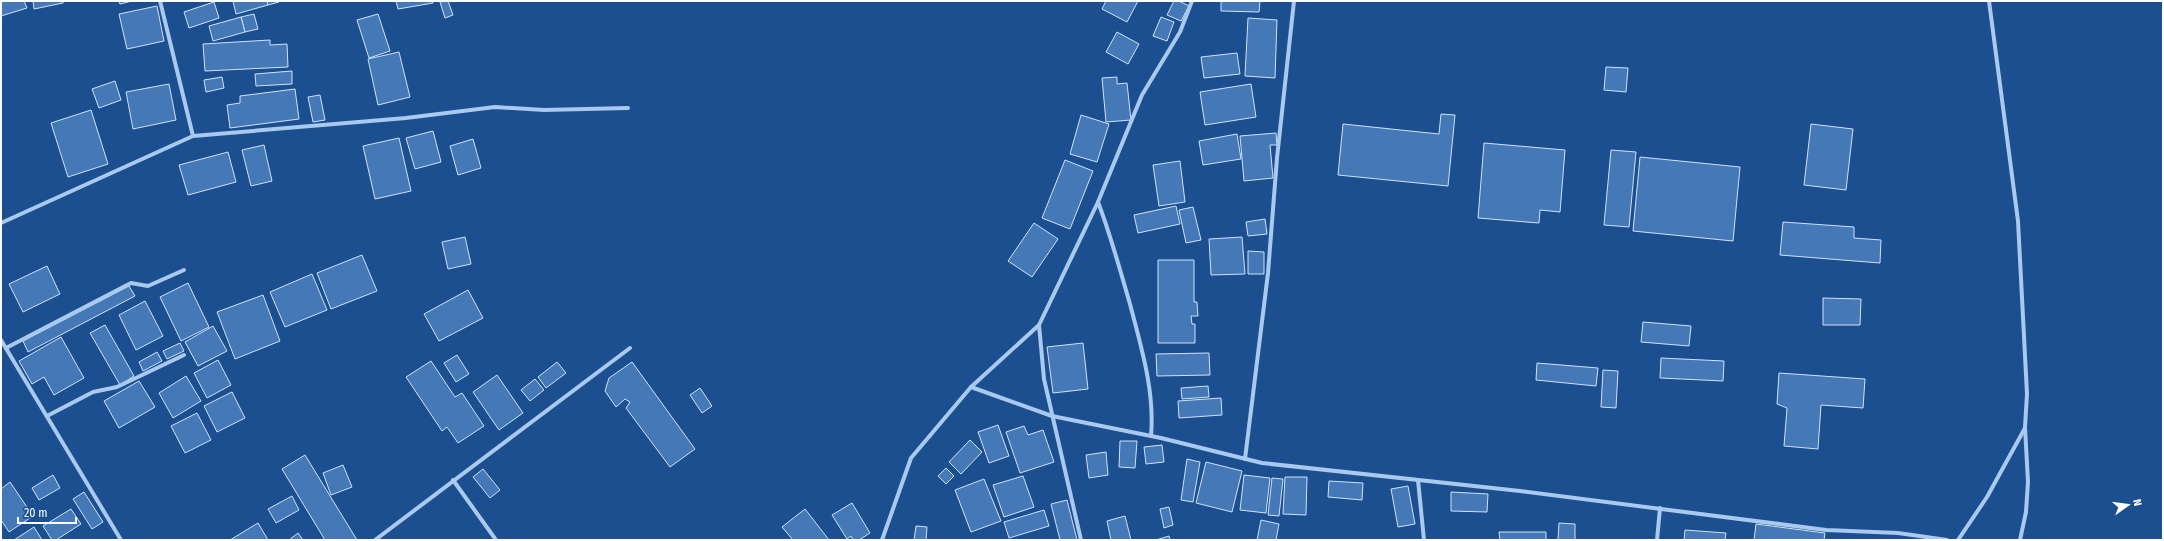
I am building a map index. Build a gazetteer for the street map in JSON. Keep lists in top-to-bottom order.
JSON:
{
  "scale_bar": "20 m",
  "north": "right"
}
